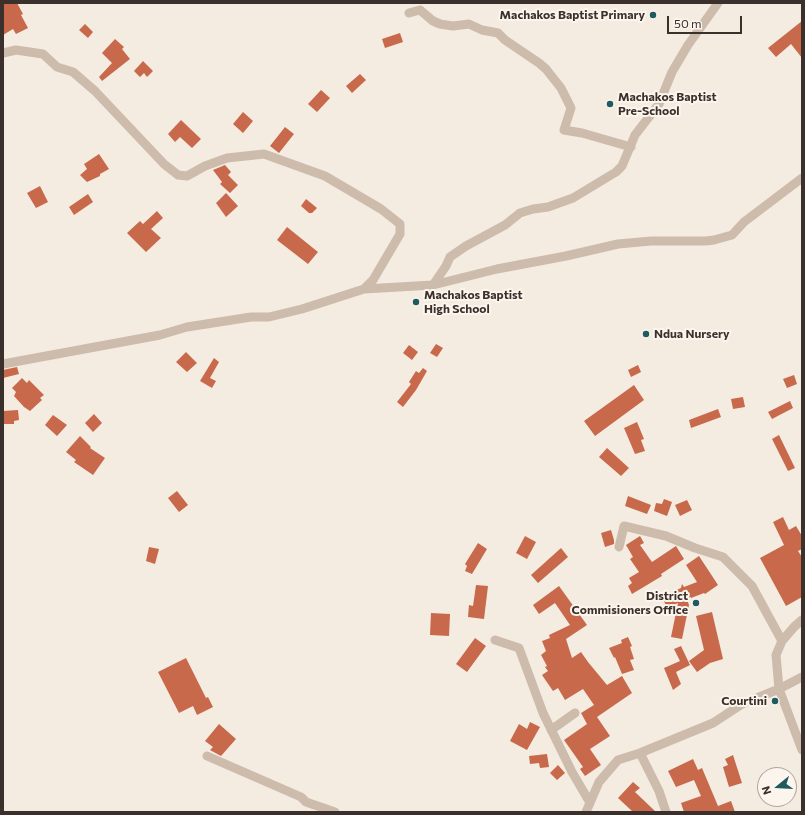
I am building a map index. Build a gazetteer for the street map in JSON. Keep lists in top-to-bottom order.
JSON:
{
  "places": [
    "Machakos Baptist Primary",
    "Machakos Baptist Pre-School",
    "Machakos Baptist High School",
    "Ndua Nursery",
    "District Commisioners Office",
    "Courtini"
  ],
  "scale_bar": "50 m",
  "north": "left"
}
